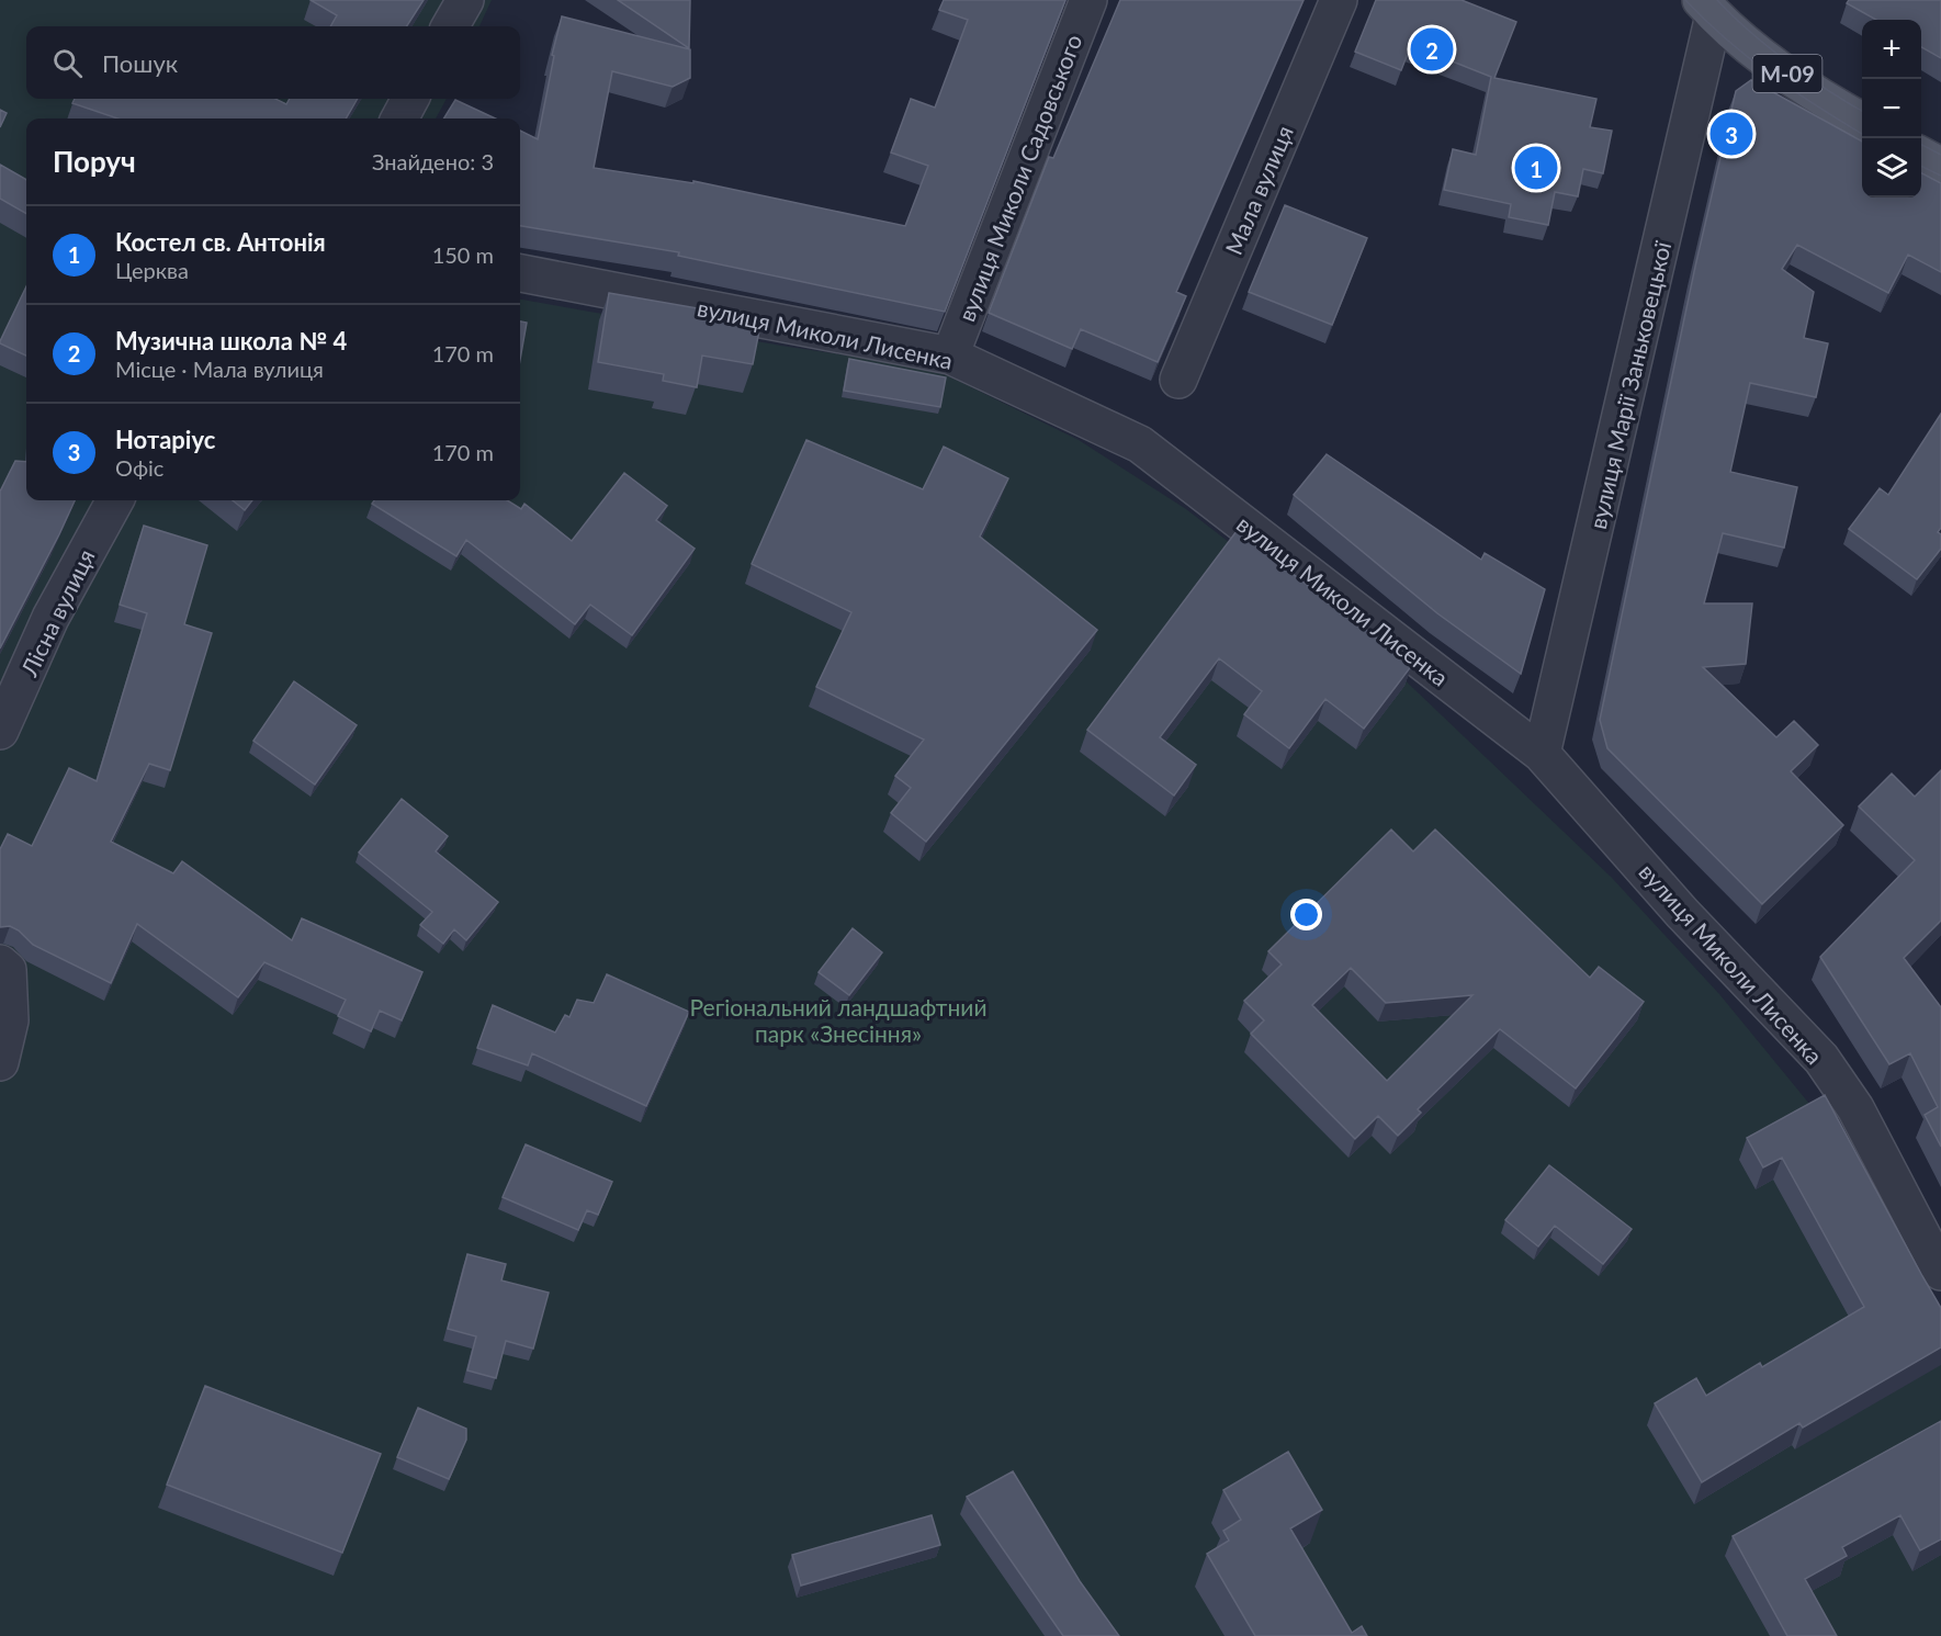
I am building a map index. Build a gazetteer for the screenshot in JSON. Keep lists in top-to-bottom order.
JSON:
{
  "streets": {
    "main road": ["М-09"],
    "street": [
      "вулиця Миколи Садовського",
      "Мала вулиця",
      "вулиця Миколи Лисенка",
      "вулиця Марії Заньковецької",
      "Лісна вулиця"
    ]
  },
  "crossings": [
    ["М-09", "вулиця Марії Заньковецької"],
    ["вулиця Миколи Садовського", "вулиця Миколи Лисенка"],
    ["вулиця Миколи Лисенка", "вулиця Марії Заньковецької"]
  ],
  "parks": ["Регіональний ландшафтний парк «Знесіння»"],
  "page": {
    "map_buttons": ["+", "−"],
    "pins": ["2", "3", "1"],
    "search": "Пошук",
    "heading": ["Поруч", "Знайдено: 3"],
    "list": [
      {
        "mark": "1",
        "name": "Костел св. Антонія",
        "note": "Церква",
        "value": "150 m"
      },
      {
        "mark": "2",
        "name": "Музична школа № 4",
        "note": "Місце · Мала вулиця",
        "value": "170 m"
      },
      {
        "mark": "3",
        "name": "Нотаріус",
        "note": "Офіс",
        "value": "170 m"
      }
    ]
  }
}
